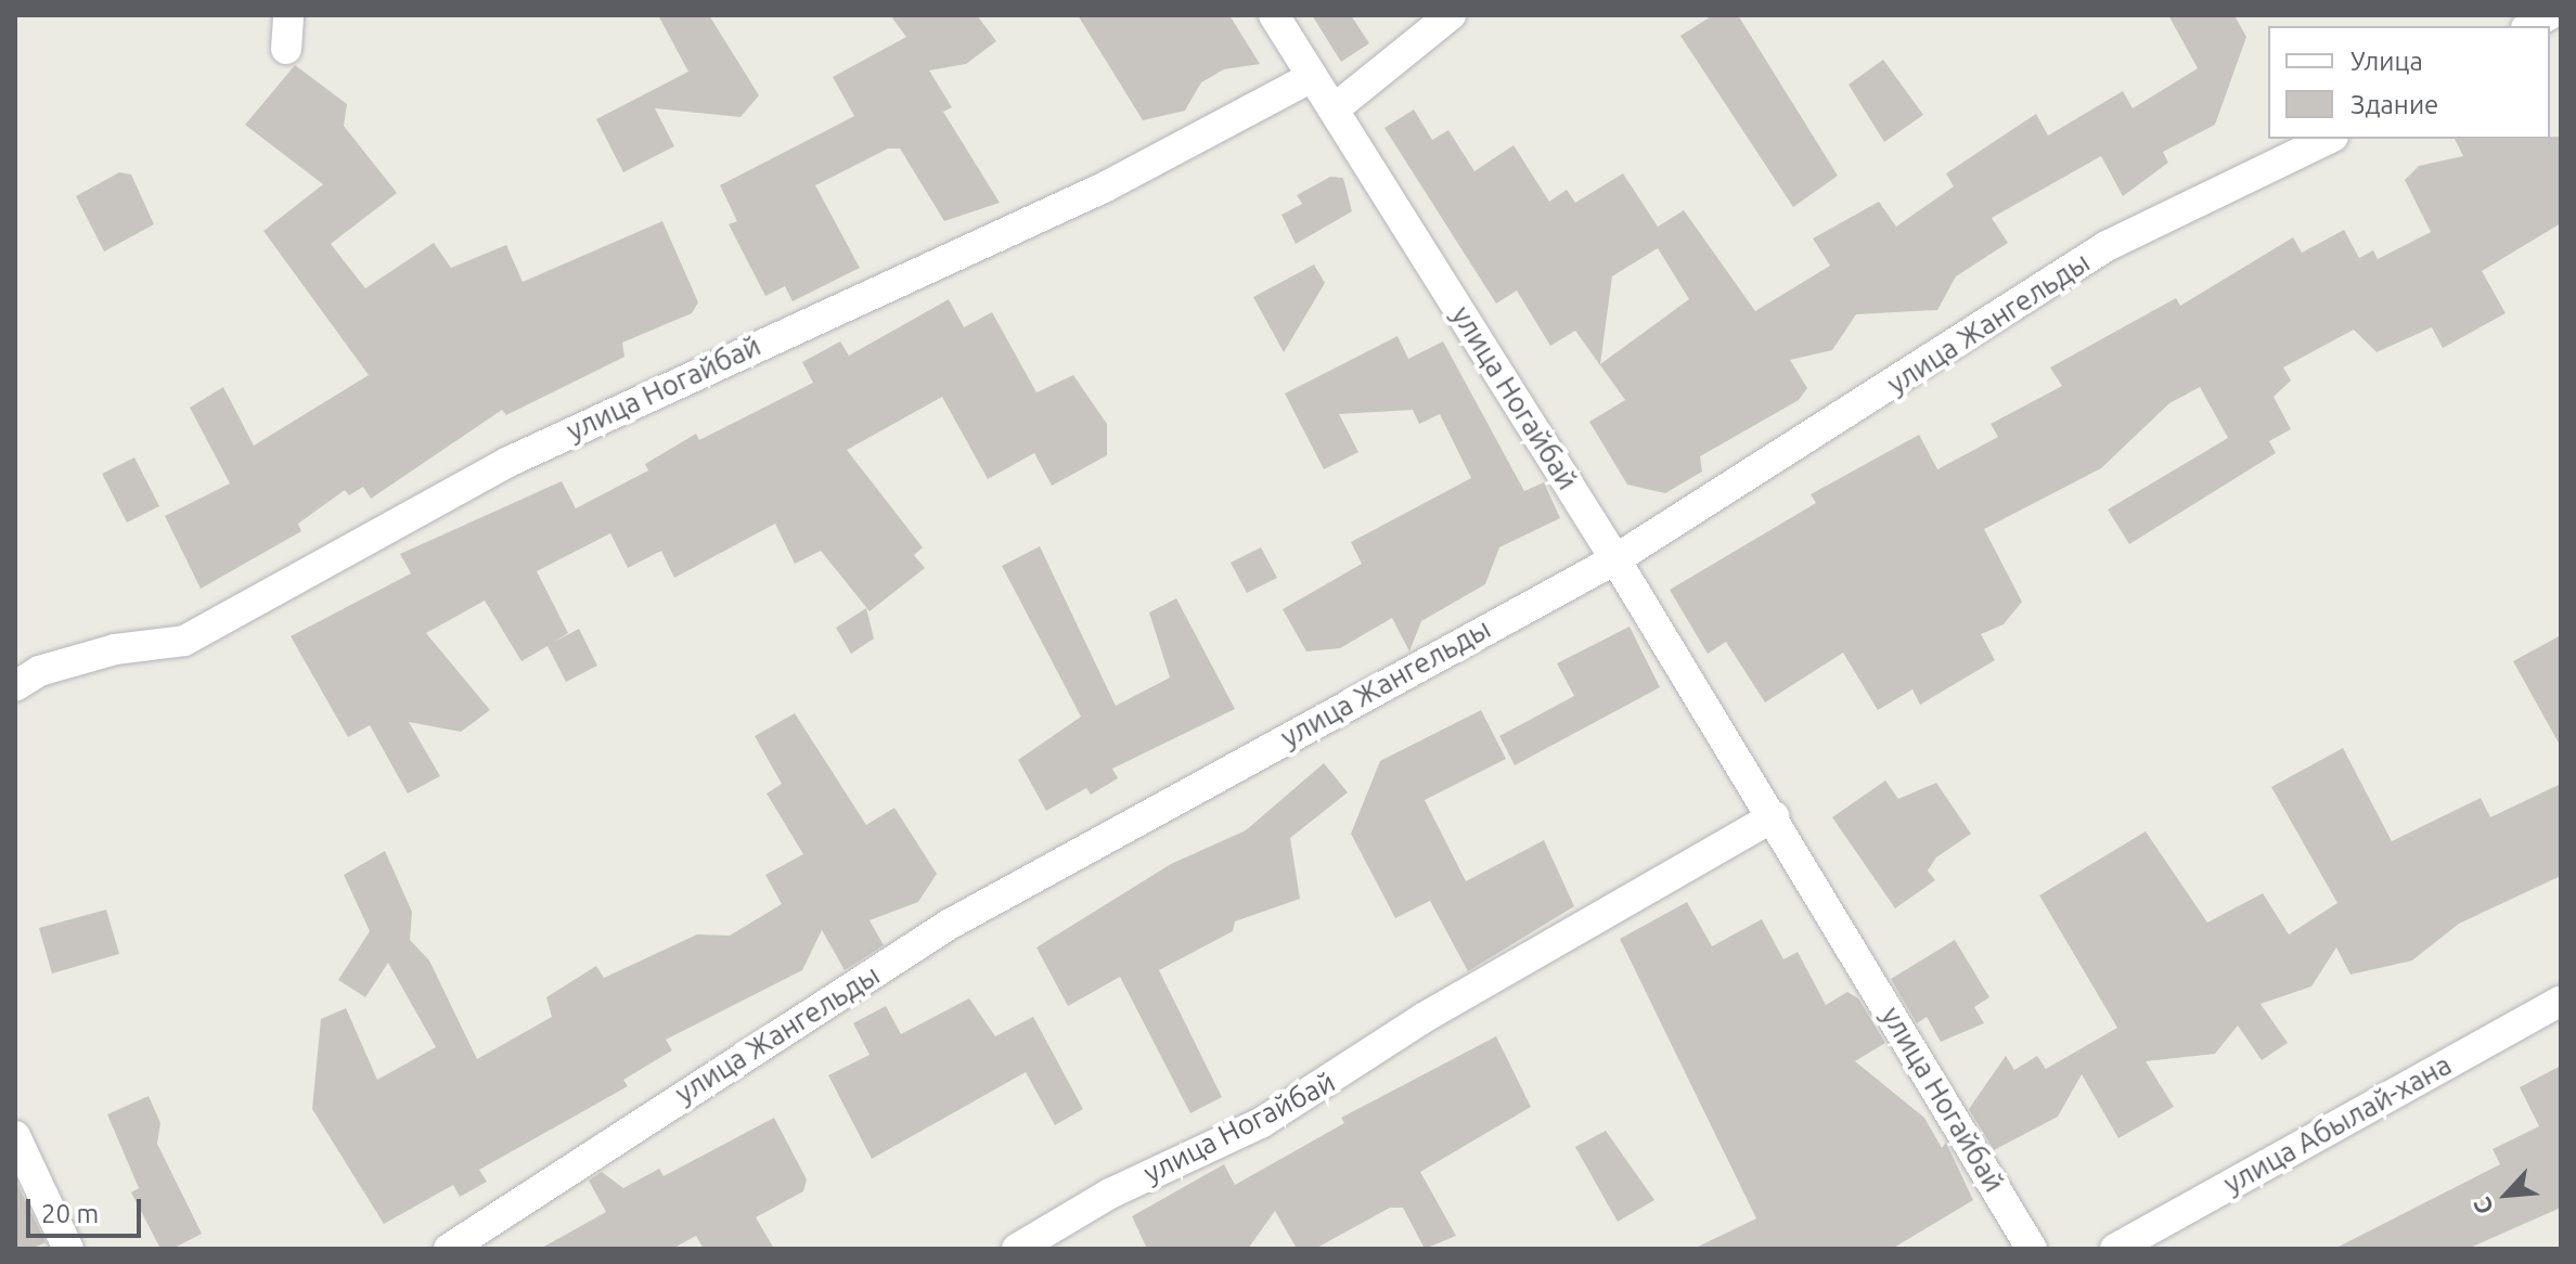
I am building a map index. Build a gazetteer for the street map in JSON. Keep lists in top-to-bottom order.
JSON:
{
  "streets": {
    "street": ["улица Жангельды", "улица Ногайбай", "улица Абылай-хана"]
  },
  "crossings": [
    ["улица Жангельды", "улица Ногайбай"]
  ],
  "legend": ["Улица", "Здание"],
  "scale_bar": "20 m",
  "north": "bottom left"
}
